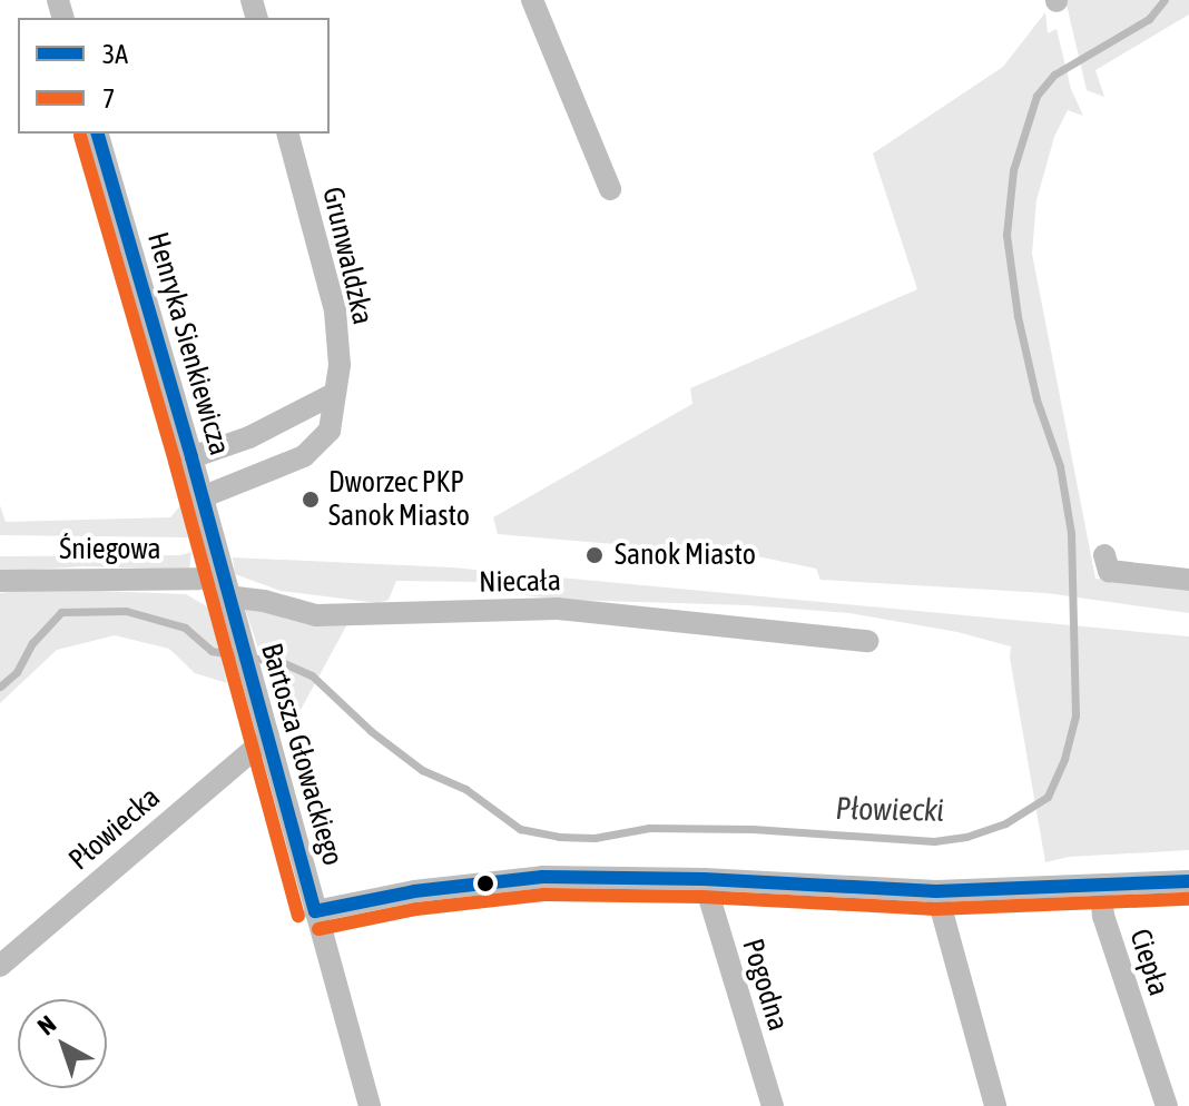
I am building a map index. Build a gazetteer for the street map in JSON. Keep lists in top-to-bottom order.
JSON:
{
  "streets": {
    "street": [
      "Grunwaldzka",
      "Henryka Sienkiewicza",
      "Śniegowa",
      "Niecała",
      "Bartosza Głowackiego",
      "Płowiecka",
      "Ciepła",
      "Pogodna"
    ]
  },
  "crossings": [
    ["Grunwaldzka", "Henryka Sienkiewicza"],
    ["Henryka Sienkiewicza", "Śniegowa"],
    ["Henryka Sienkiewicza", "Bartosza Głowackiego"],
    ["Śniegowa", "Bartosza Głowackiego"],
    ["Niecała", "Bartosza Głowackiego"],
    ["Bartosza Głowackiego", "Płowiecka"]
  ],
  "water": ["Płowiecki"],
  "places": ["Dworzec PKP Sanok Miasto", "Sanok Miasto"],
  "lines": ["transit line 3A", "transit line 7"],
  "legend": ["3A", "7"],
  "north": "top left"
}
